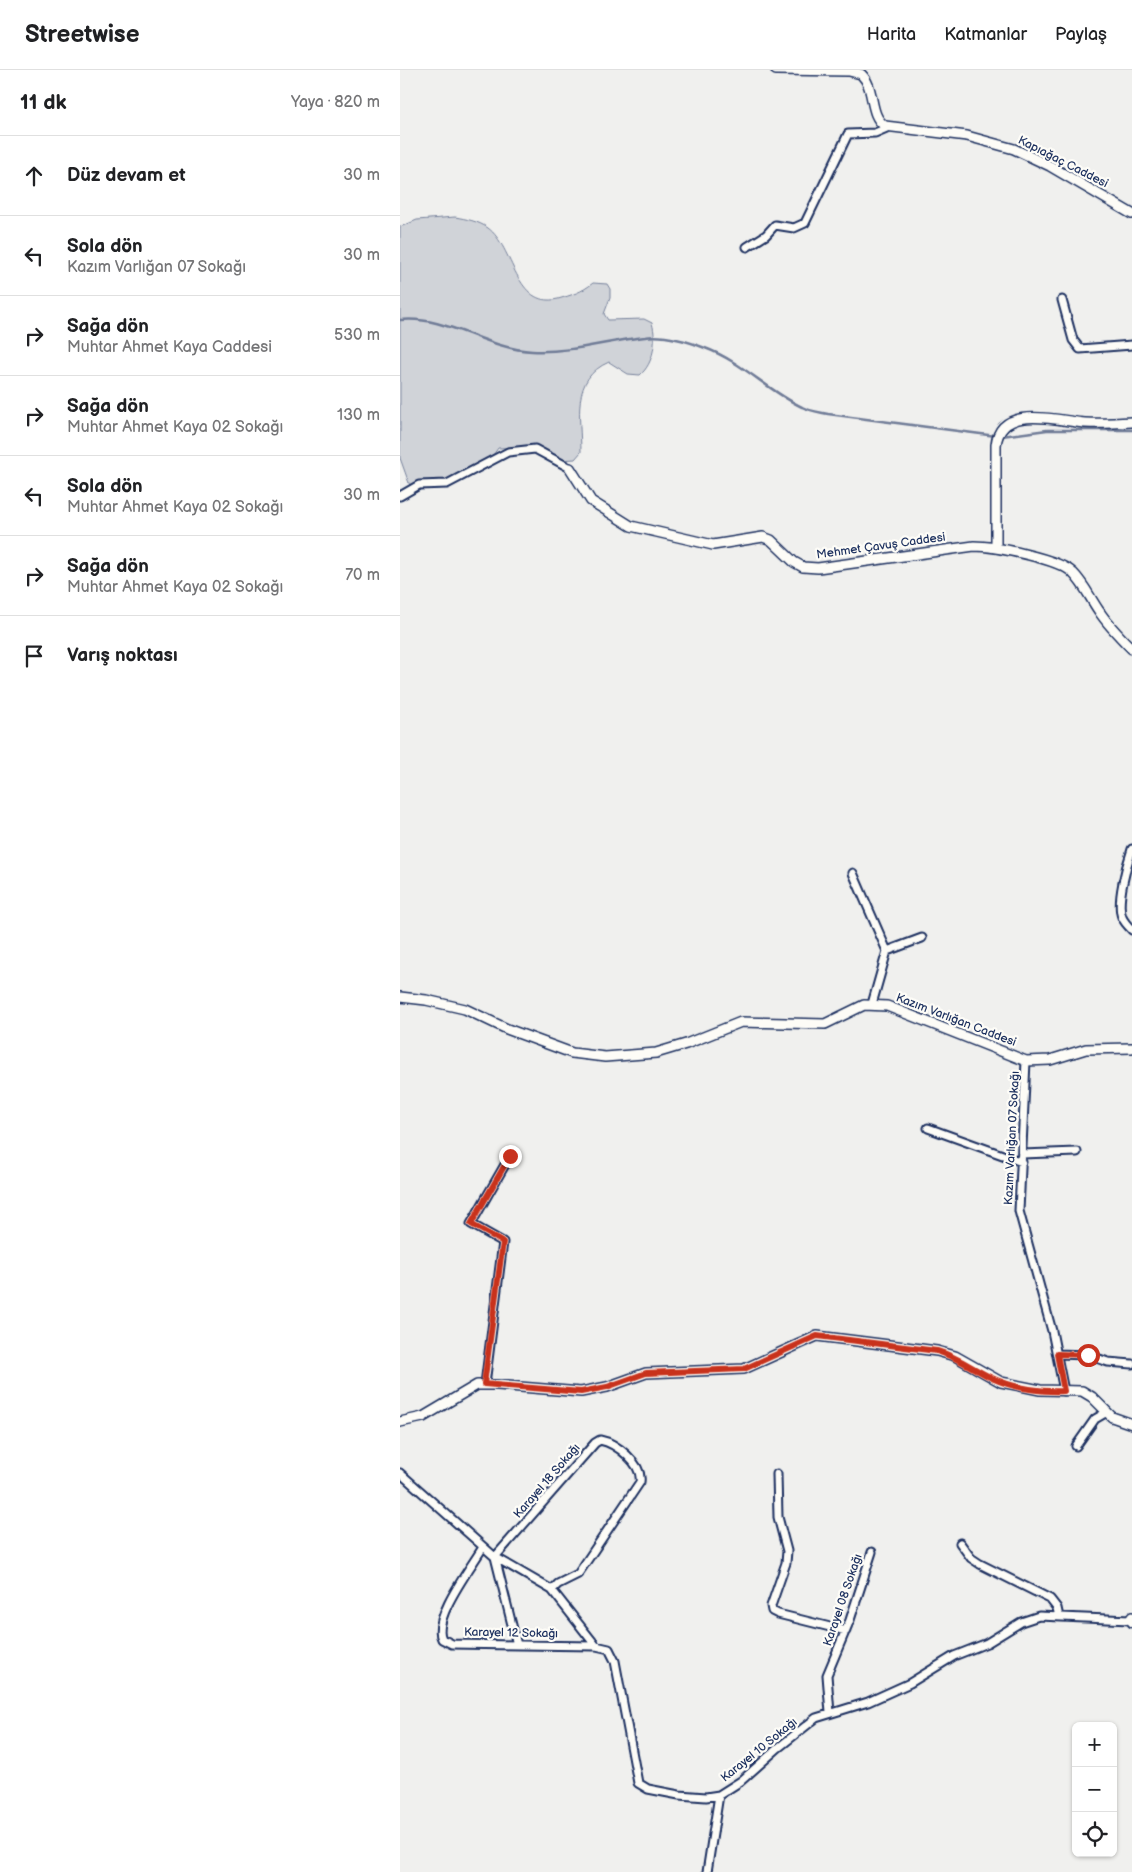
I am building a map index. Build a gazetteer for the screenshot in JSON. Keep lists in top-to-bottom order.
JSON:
{
  "streets": {
    "street": [
      "Kapıağaç Caddesi",
      "Mehmet Çavuş Caddesi",
      "Kazım Varlığan Caddesi",
      "Kazım Varlığan 07 Sokağı",
      "Karayel 18 Sokağı",
      "Karayel 08 Sokağı",
      "Karayel 12 Sokağı",
      "Karayel 10 Sokağı"
    ]
  },
  "crossings": [
    ["Kazım Varlığan Caddesi", "Kazım Varlığan 07 Sokağı"],
    ["Karayel 18 Sokağı", "Karayel 10 Sokağı"],
    ["Karayel 08 Sokağı", "Karayel 10 Sokağı"],
    ["Karayel 12 Sokağı", "Karayel 10 Sokağı"]
  ],
  "page": {
    "header": "Streetwise",
    "nav": ["Harita", "Katmanlar", "Paylaş"],
    "heading": ["11 dk", "Yaya · 820 m"],
    "list": [
      ["Düz devam et", "30 m"],
      ["Sola dön", "Kazım Varlığan 07 Sokağı", "30 m"],
      ["Sağa dön", "Muhtar Ahmet Kaya Caddesi", "530 m"],
      ["Sağa dön", "Muhtar Ahmet Kaya 02 Sokağı", "130 m"],
      ["Sola dön", "Muhtar Ahmet Kaya 02 Sokağı", "30 m"],
      ["Sağa dön", "Muhtar Ahmet Kaya 02 Sokağı", "70 m"],
      "Varış noktası"
    ],
    "map_buttons": ["+", "−"]
  }
}
